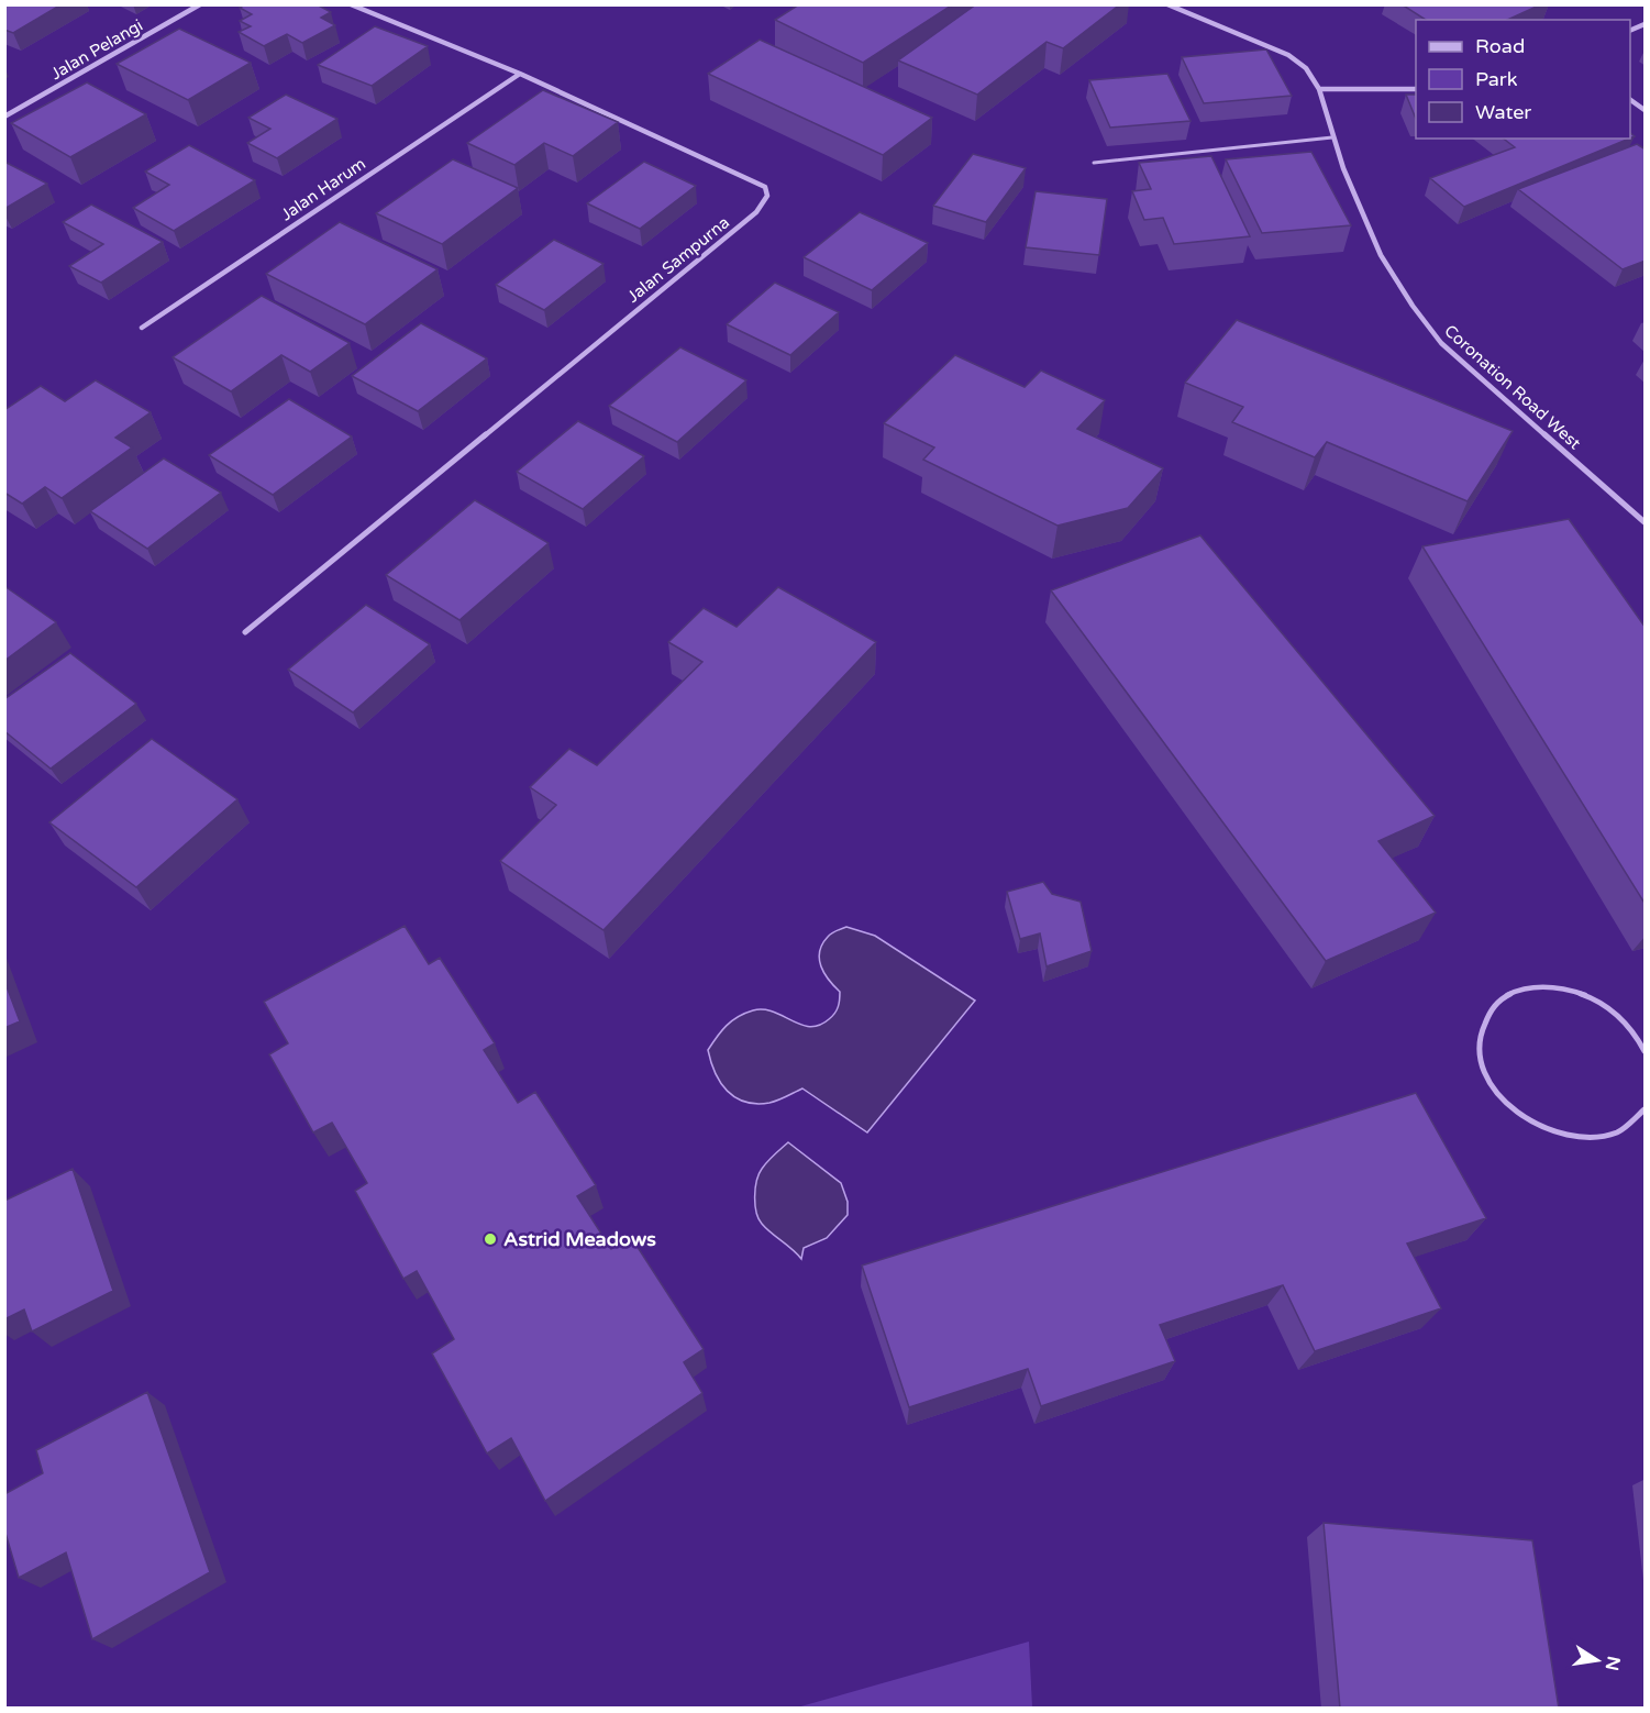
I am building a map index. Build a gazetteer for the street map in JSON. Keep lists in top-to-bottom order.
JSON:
{
  "streets": {
    "street": [
      "Jalan Pelangi",
      "Jalan Harum",
      "Jalan Sampurna",
      "Coronation Road West"
    ]
  },
  "crossings": [
    ["Jalan Harum", "Jalan Sampurna"]
  ],
  "places": ["Astrid Meadows"],
  "legend": ["Road", "Park", "Water"],
  "north": "right"
}
